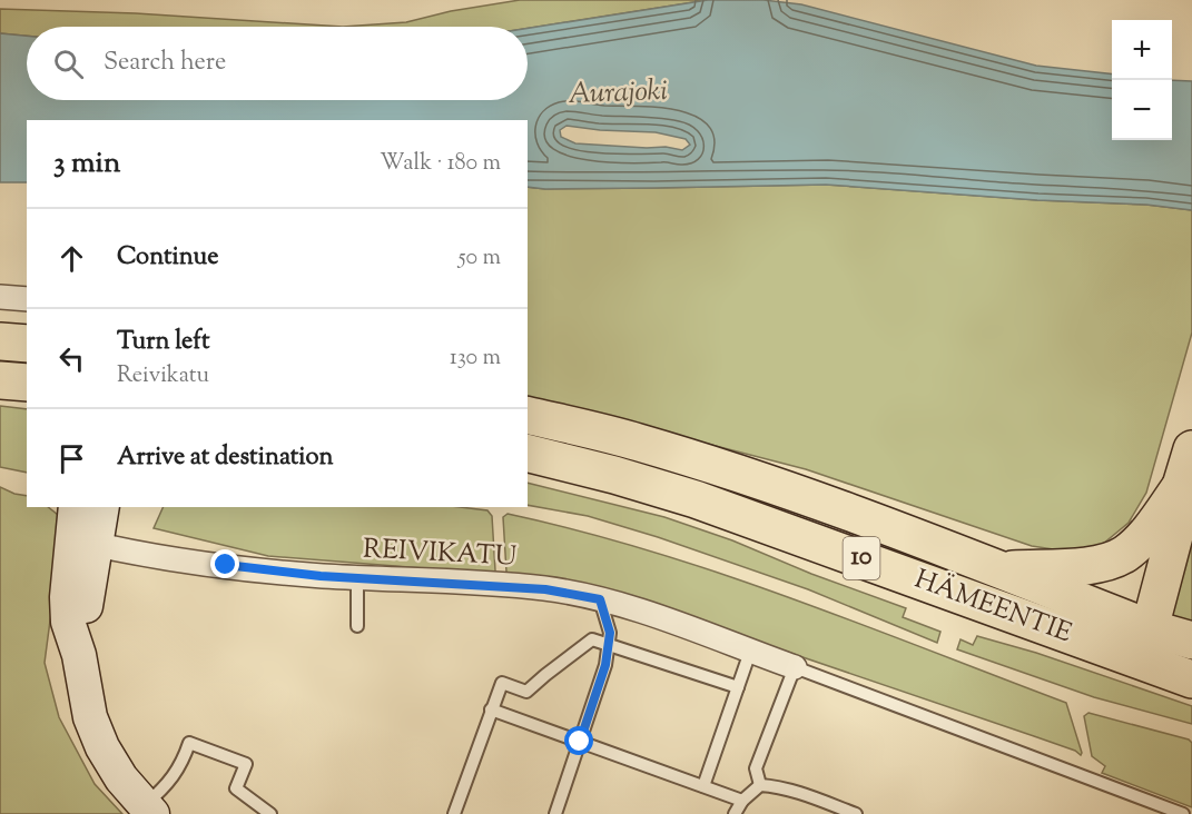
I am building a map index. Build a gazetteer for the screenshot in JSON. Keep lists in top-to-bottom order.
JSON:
{
  "streets": {
    "highway": ["10", "HÄMEENTIE"],
    "street": ["REIVIKATU"]
  },
  "water": ["Aurajoki"],
  "page": {
    "map_buttons": ["+", "−"],
    "search": "Search here",
    "heading": ["3 min", "Walk · 180 m"],
    "list": [
      ["Continue", "50 m"],
      ["Turn left", "Reivikatu", "130 m"],
      "Arrive at destination"
    ]
  }
}
